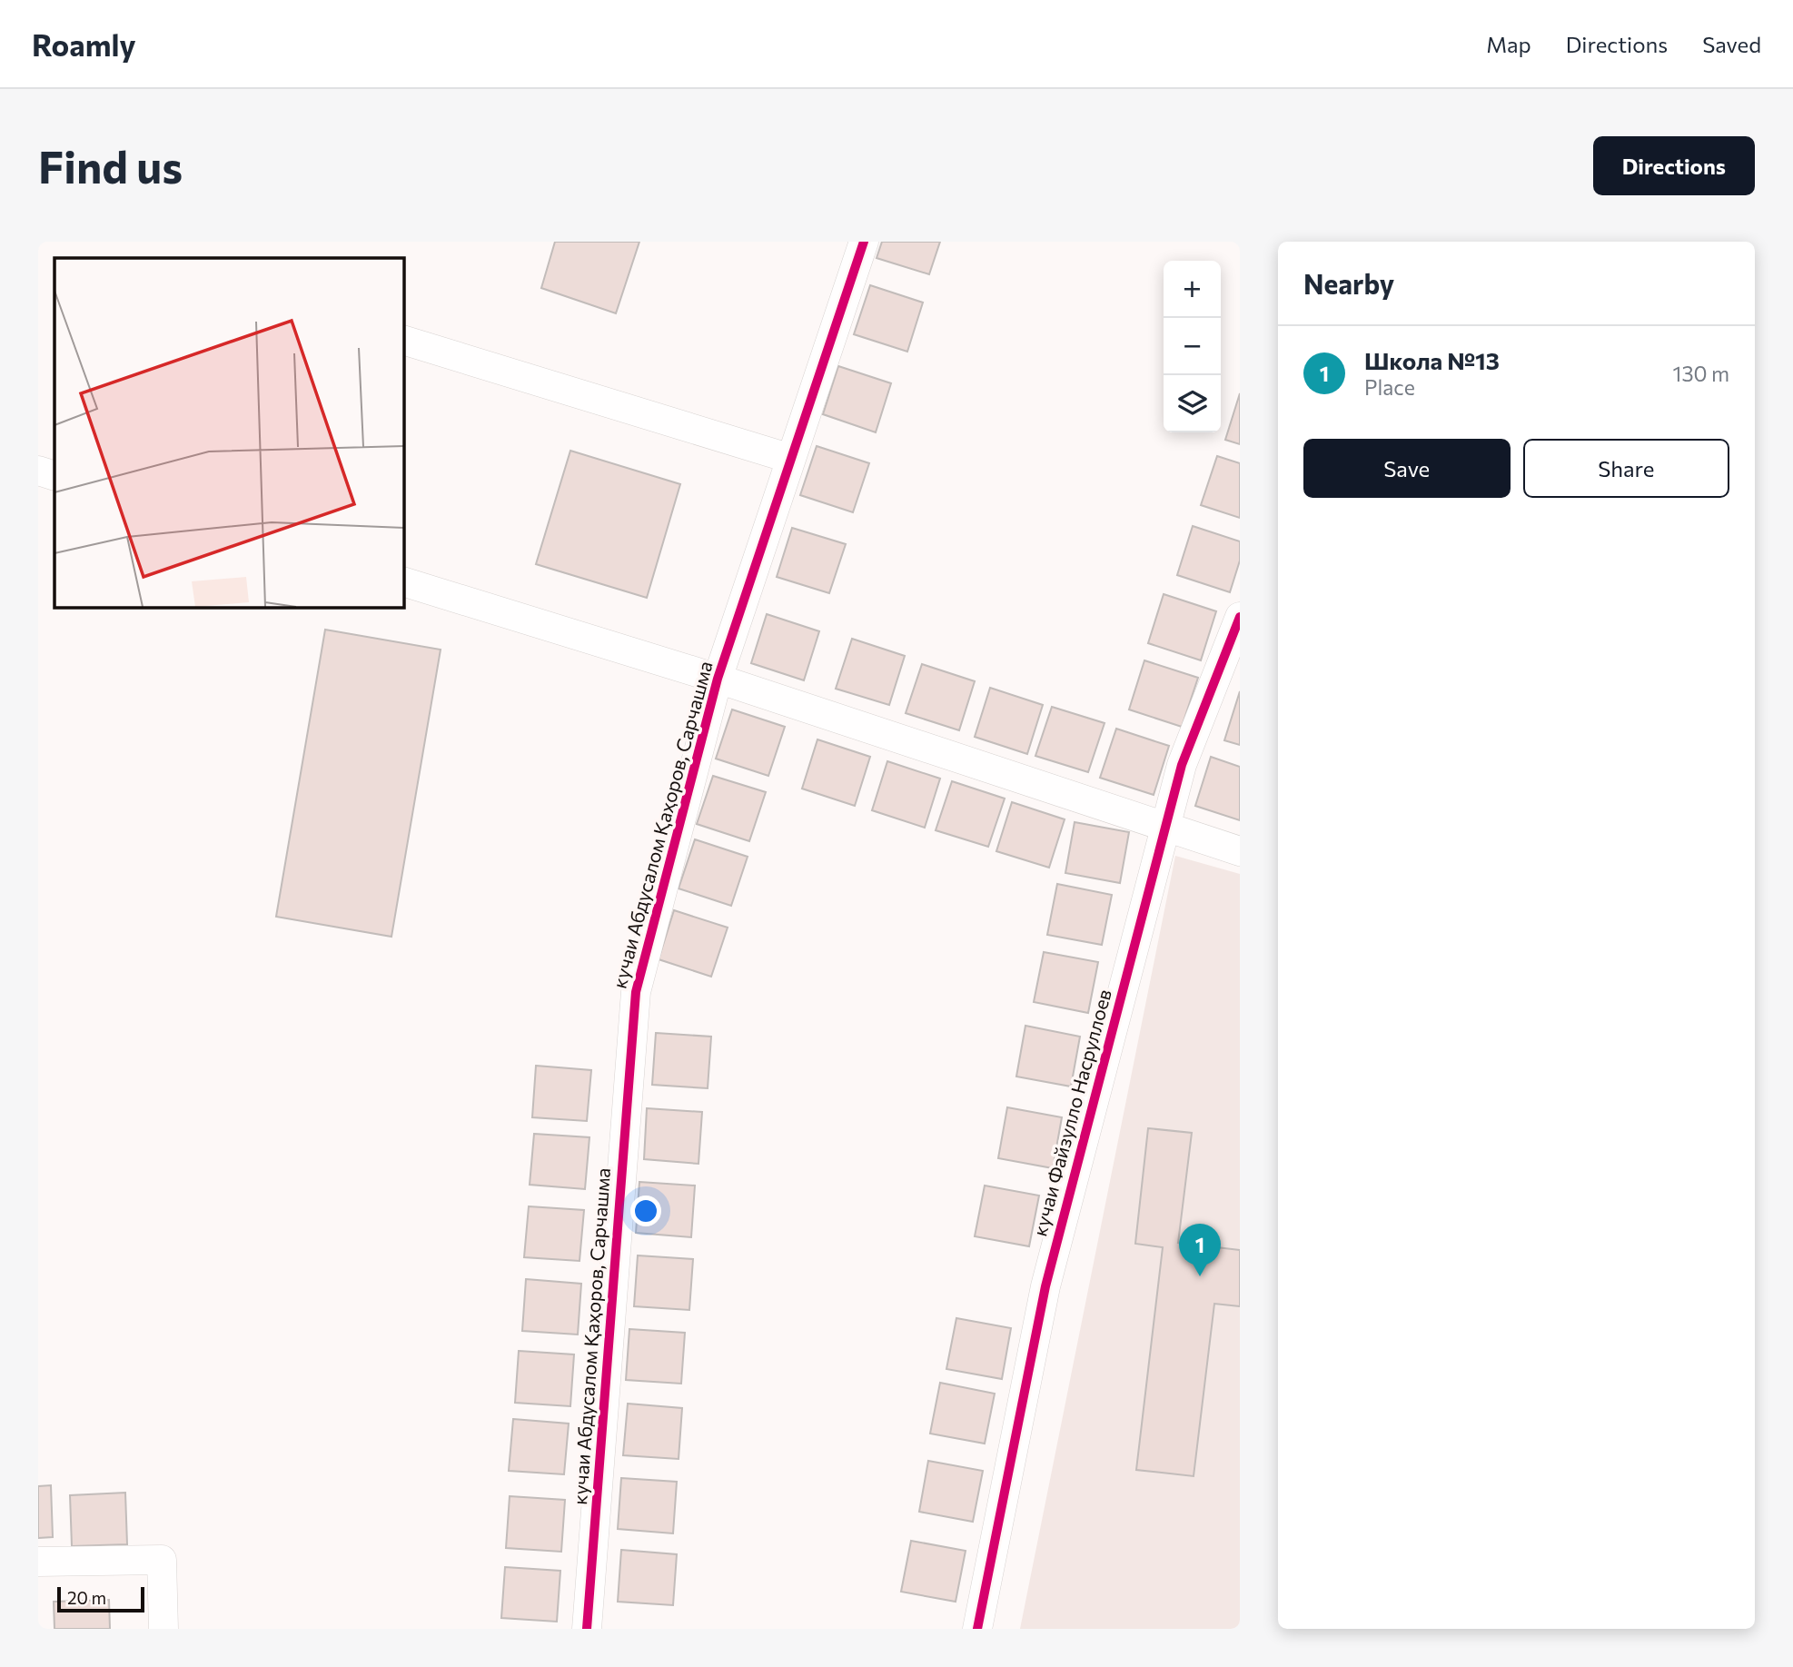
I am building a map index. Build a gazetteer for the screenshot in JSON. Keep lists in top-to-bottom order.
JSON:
{
  "streets": {
    "street": ["кучаи Абдусалом Қаҳоров, Сарчашма", "кучаи Файзулло Насруллоев"]
  },
  "scale_bar": "20 m",
  "page": {
    "header": "Roamly",
    "nav": ["Map", "Directions", "Saved"],
    "buttons": [
      "Directions",
      ["Save", "Share"]
    ],
    "title": "Find us",
    "heading": "Nearby",
    "map_buttons": ["+", "−"],
    "list": [
      {
        "mark": "1",
        "name": "Школа №13",
        "note": "Place",
        "value": "130 m"
      }
    ],
    "pins": "1",
    "scale": "20 m"
  }
}
